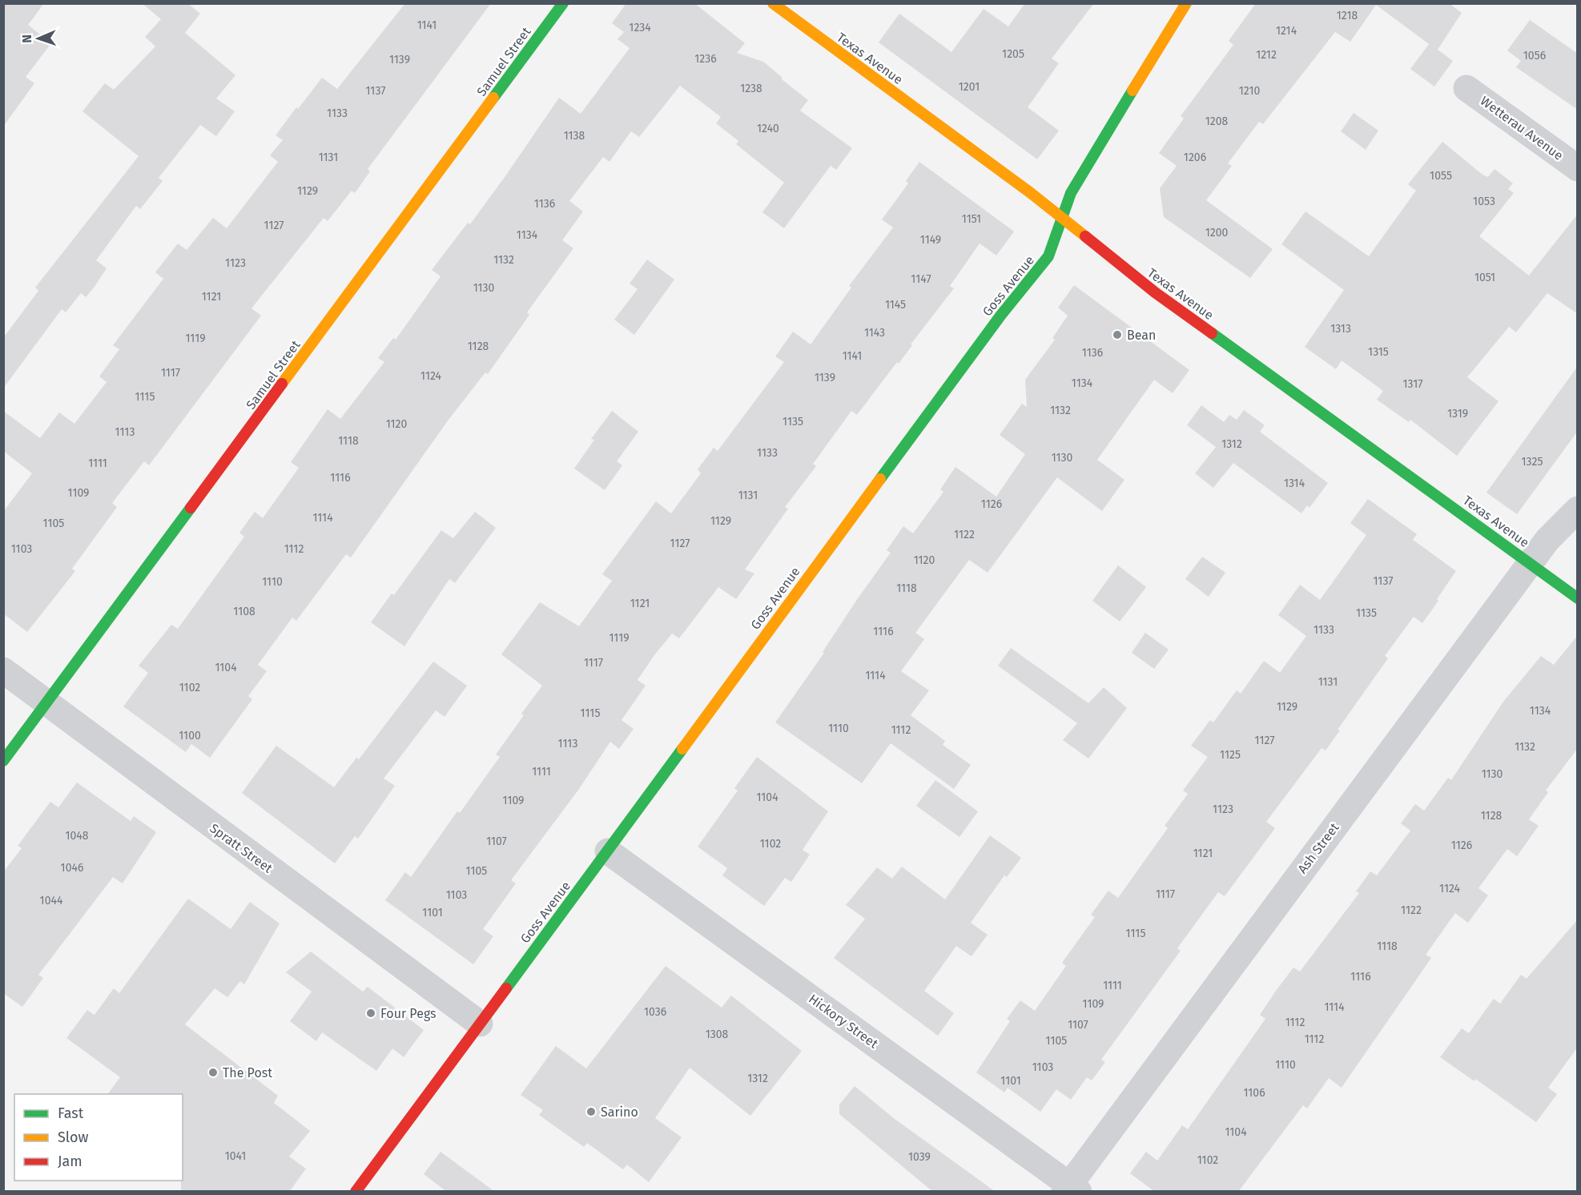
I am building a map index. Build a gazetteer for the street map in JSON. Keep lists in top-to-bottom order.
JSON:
{
  "streets": {
    "street": [
      "Texas Avenue",
      "Samuel Street",
      "Wetterau Avenue",
      "Goss Avenue",
      "Spratt Street",
      "Ash Street",
      "Hickory Street"
    ]
  },
  "crossings": [
    ["Texas Avenue", "Goss Avenue"],
    ["Texas Avenue", "Ash Street"],
    ["Samuel Street", "Spratt Street"],
    ["Goss Avenue", "Spratt Street"],
    ["Goss Avenue", "Hickory Street"],
    ["Ash Street", "Hickory Street"]
  ],
  "places": [
    "Bean",
    "Four Pegs",
    "The Post",
    "Sarino"
  ],
  "house_numbers": [
    "1218",
    "1141",
    "1234",
    "1214",
    "1205",
    "1212",
    "1056",
    "1236",
    "1139",
    "1201",
    "1238",
    "1137",
    "1210",
    "1133",
    "1208",
    "1240",
    "1138",
    "1131",
    "1206",
    "1055",
    "1129",
    "1053",
    "1136",
    "1151",
    "1127",
    "1200",
    "1134",
    "1149",
    "1132",
    "1123",
    "1051",
    "1147",
    "1130",
    "1121",
    "1145",
    "1313",
    "1143",
    "1119",
    "1128",
    "1315",
    "1136",
    "1141",
    "1117",
    "1124",
    "1139",
    "1134",
    "1317",
    "1115",
    "1132",
    "1319",
    "1135",
    "1120",
    "1113",
    "1118",
    "1312",
    "1133",
    "1130",
    "1325",
    "1111",
    "1116",
    "1314",
    "1109",
    "1131",
    "1126",
    "1114",
    "1129",
    "1105",
    "1122",
    "1127",
    "1103",
    "1112",
    "1120",
    "1137",
    "1110",
    "1118",
    "1121",
    "1108",
    "1135",
    "1133",
    "1116",
    "1119",
    "1117",
    "1104",
    "1114",
    "1131",
    "1102",
    "1129",
    "1134",
    "1115",
    "1110",
    "1112",
    "1100",
    "1127",
    "1113",
    "1132",
    "1125",
    "1111",
    "1130",
    "1104",
    "1109",
    "1123",
    "1128",
    "1048",
    "1107",
    "1102",
    "1126",
    "1121",
    "1046",
    "1105",
    "1124",
    "1117",
    "1103",
    "1044",
    "1122",
    "1101",
    "1115",
    "1118",
    "1116",
    "1111",
    "1109",
    "1114",
    "1036",
    "1112",
    "1107",
    "1308",
    "1112",
    "1105",
    "1110",
    "1103",
    "1312",
    "1101",
    "1106",
    "1104",
    "1041",
    "1039",
    "1102"
  ],
  "legend": ["Fast", "Slow", "Jam"],
  "north": "left"
}
